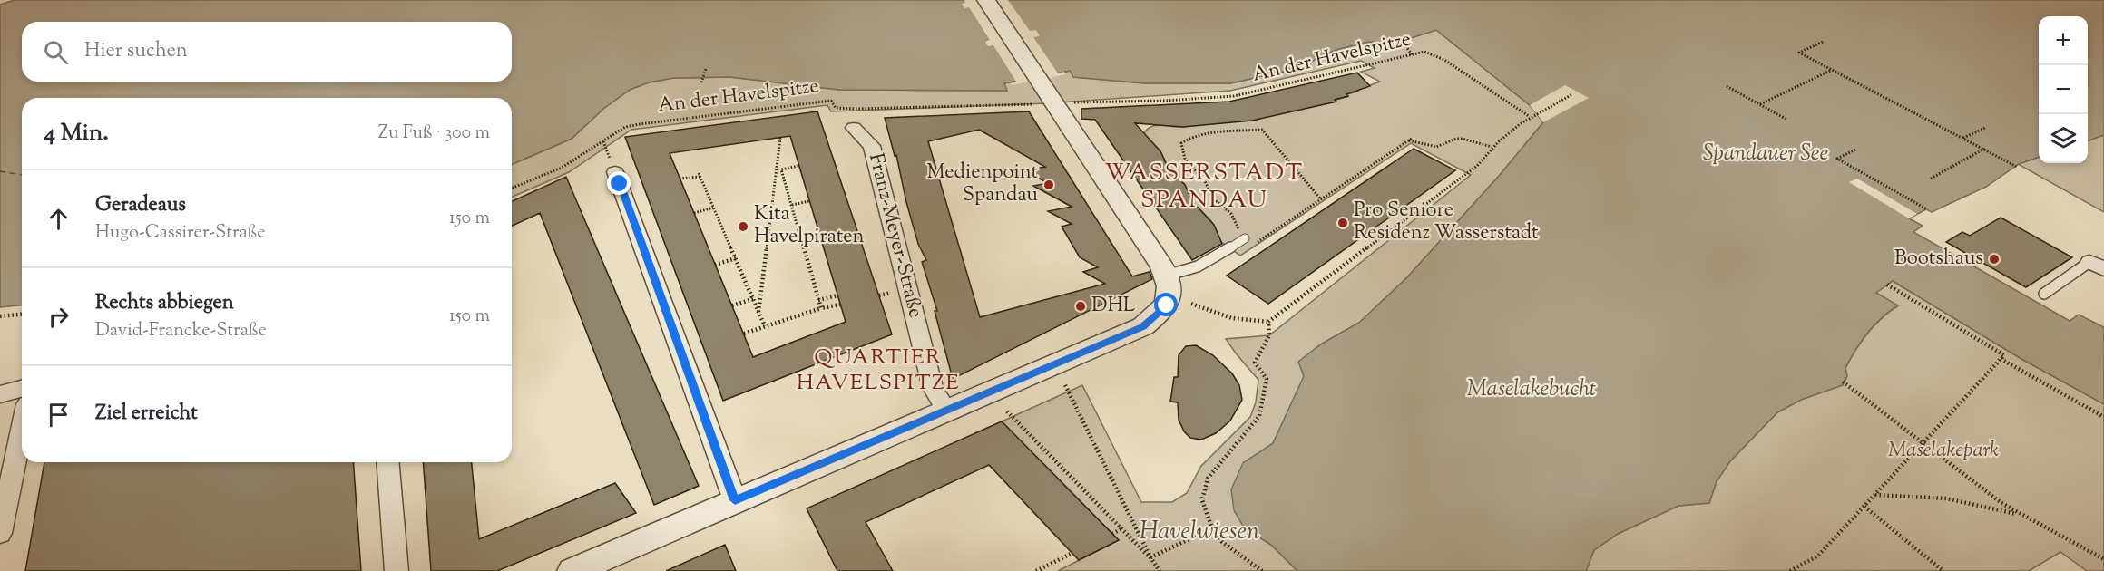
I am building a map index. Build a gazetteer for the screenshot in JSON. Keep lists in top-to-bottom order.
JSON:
{
  "streets": {
    "street": ["Franz-Meyer-Straße"],
    "path": ["An der Havelspitze"]
  },
  "districts": ["WASSERSTADT SPANDAU", "QUARTIER HAVELSPITZE"],
  "water": ["Spandauer See", "Maselakebucht"],
  "parks": ["Maselakepark", "Havelwiesen"],
  "places": [
    "Medienpoint Spandau",
    "Pro Seniore Residenz Wasserstadt",
    "Kita Havelpiraten",
    "Bootshaus",
    "DHL"
  ],
  "page": {
    "map_buttons": ["+", "−"],
    "search": "Hier suchen",
    "heading": ["4 Min.", "Zu Fuß · 300 m"],
    "list": [
      ["Geradeaus", "Hugo-Cassirer-Straße", "150 m"],
      ["Rechts abbiegen", "David-Francke-Straße", "150 m"],
      "Ziel erreicht"
    ]
  }
}
